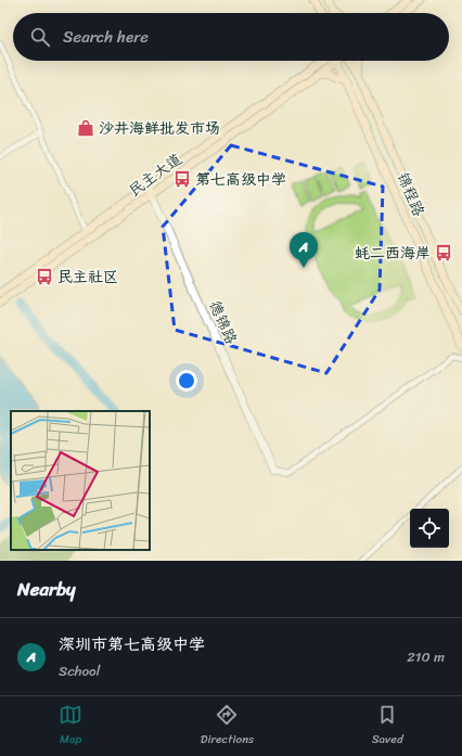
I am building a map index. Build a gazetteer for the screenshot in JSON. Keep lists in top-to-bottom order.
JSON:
{
  "streets": {
    "main road": ["民主大道", "锦程路"],
    "street": ["德锦路"]
  },
  "crossings": [
    ["民主大道", "德锦路"]
  ],
  "places": {
    "shop": ["沙井海鲜批发市场"],
    "bus stop": ["第七高级中学", "蚝二西海岸", "民主社区"]
  },
  "page": {
    "search": "Search here",
    "pins": "A",
    "heading": "Nearby",
    "list": [
      {
        "mark": "A",
        "name": "深圳市第七高级中学",
        "note": "School",
        "value": "210 m"
      }
    ],
    "nav": ["Map", "Directions", "Saved"]
  }
}
